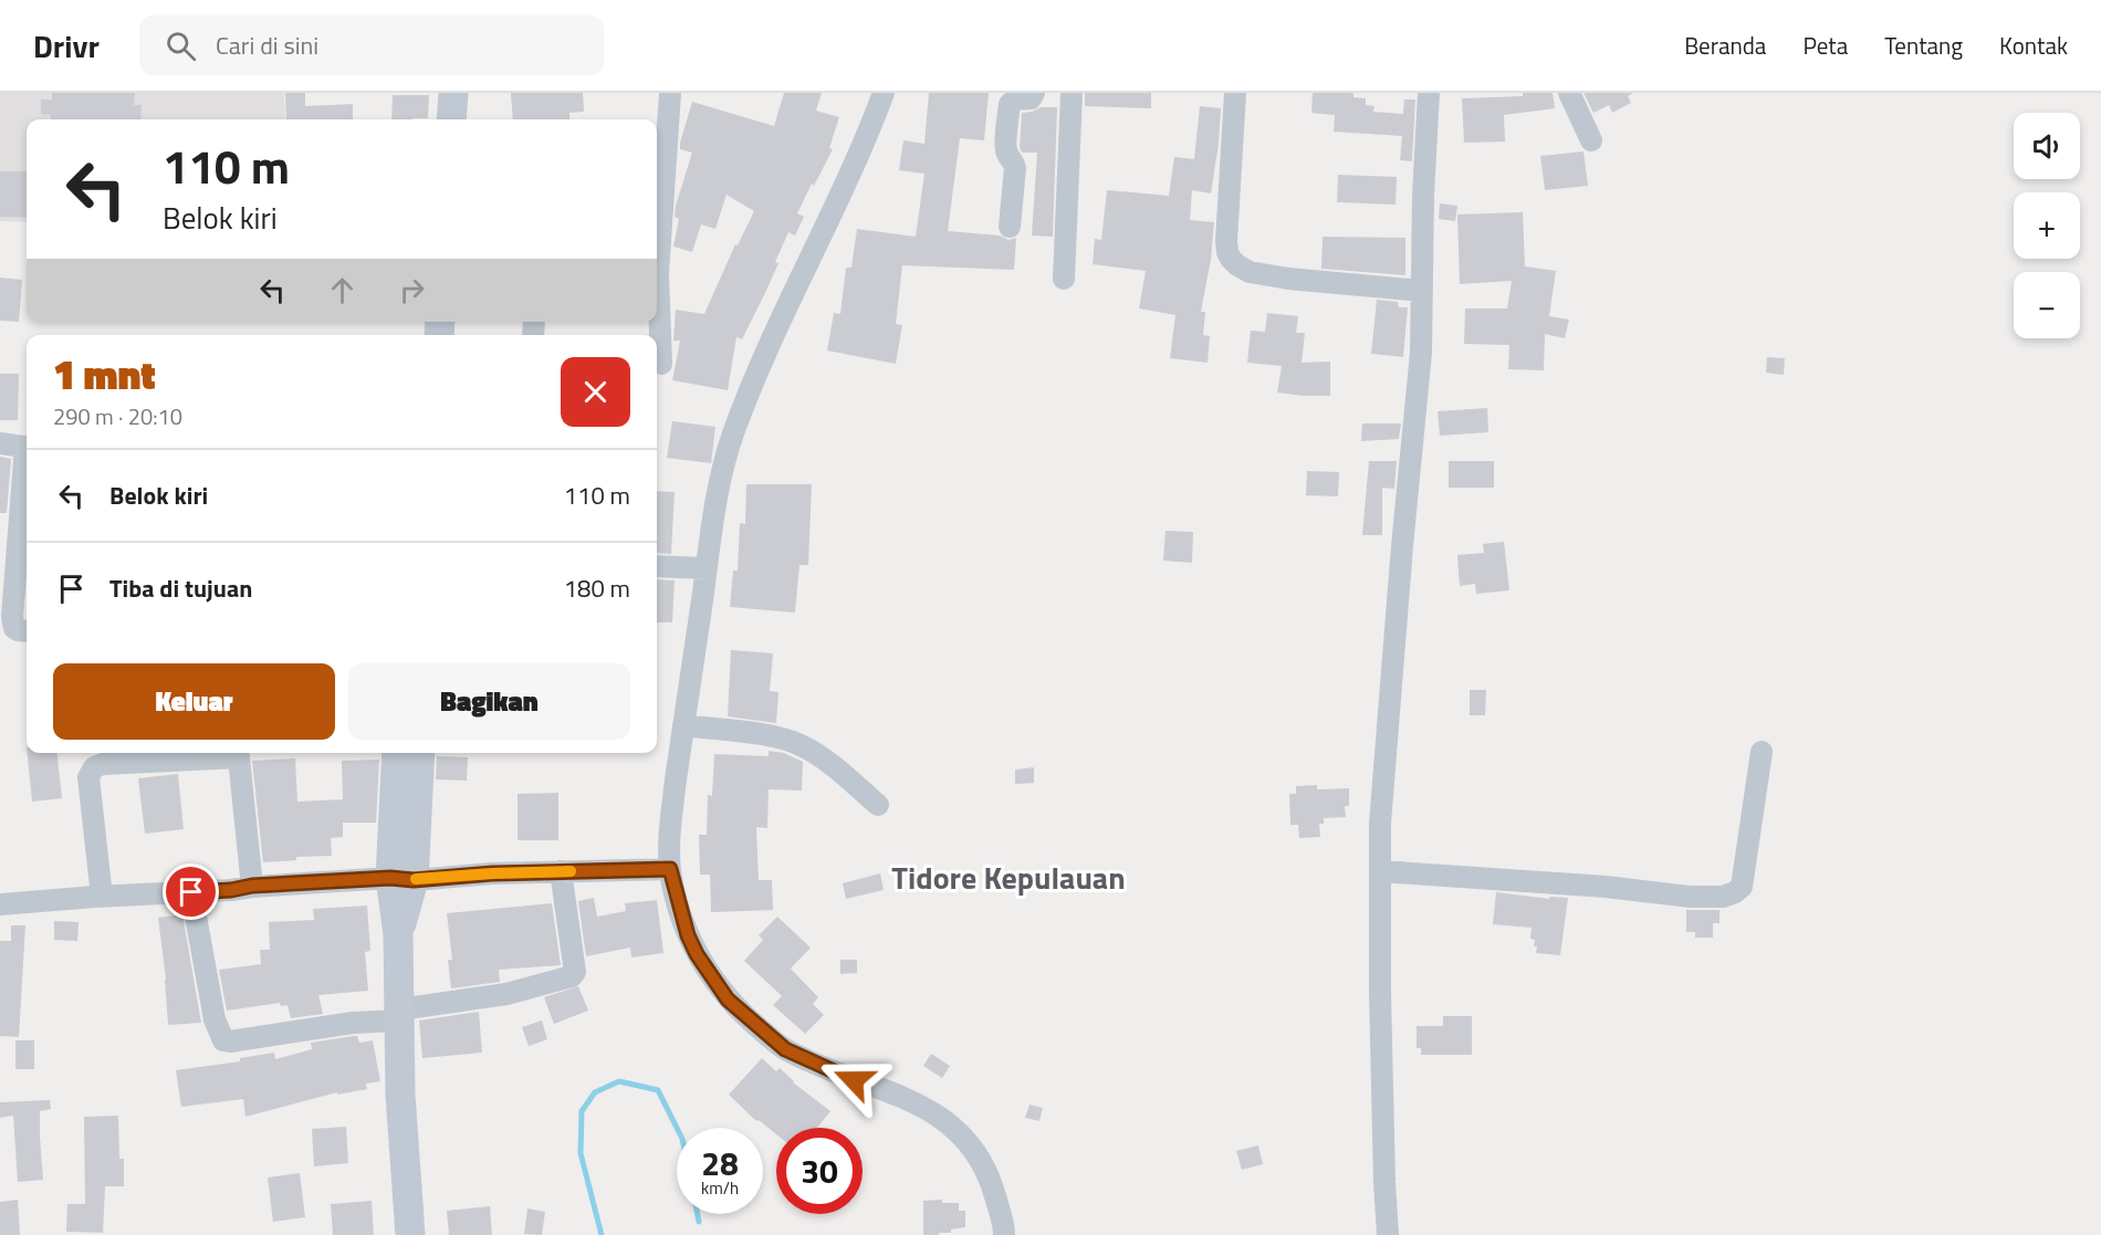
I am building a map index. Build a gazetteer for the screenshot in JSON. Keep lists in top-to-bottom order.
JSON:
{
  "districts": ["Tidore Kepulauan"],
  "page": {
    "header": "Drivr",
    "search": "Cari di sini",
    "nav": [
      "Beranda",
      "Peta",
      "Tentang",
      "Kontak"
    ],
    "map_buttons": ["+", "−"],
    "turn": ["110 m", "Belok kiri"],
    "heading": ["1 mnt", "290 m · 20:10"],
    "list": [
      {
        "name": "Belok kiri",
        "value": "110 m"
      },
      {
        "name": "Tiba di tujuan",
        "value": "180 m"
      }
    ],
    "buttons": ["Keluar", "Bagikan"],
    "speed": "28 km/h",
    "limit": "30"
  }
}
